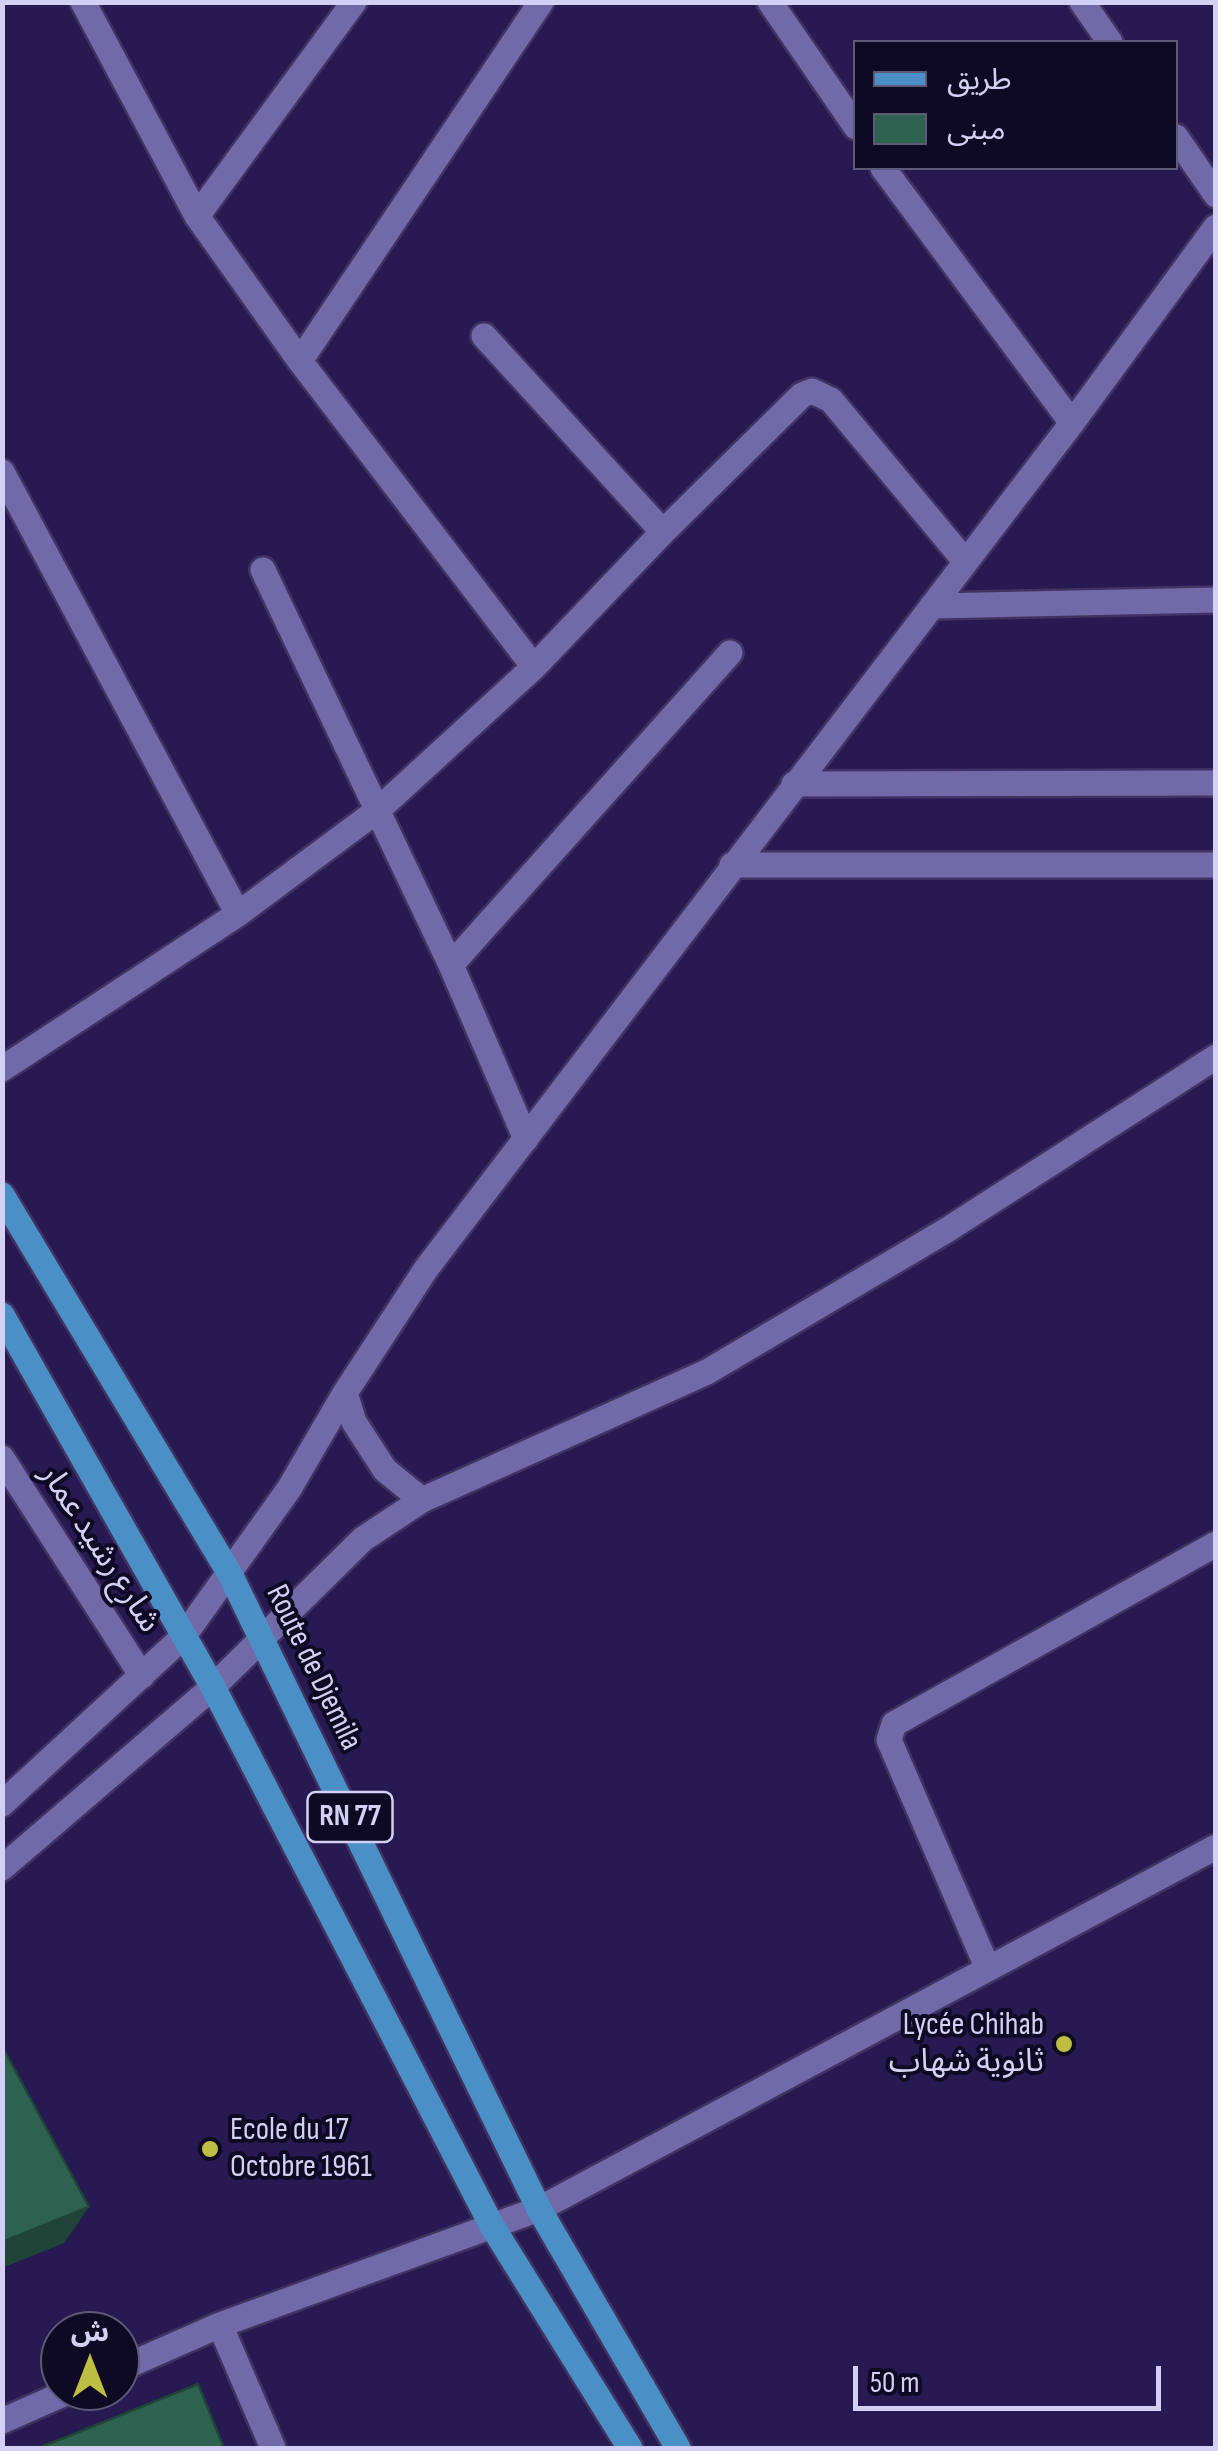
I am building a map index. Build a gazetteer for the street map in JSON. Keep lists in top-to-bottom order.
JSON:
{
  "streets": {
    "main road": ["Route de Djemila", "RN 77"],
    "street": ["شارع رشيد عمار"]
  },
  "places": ["Lycée Chihab ثانوية شهاب", "Ecole du 17 Octobre 1961"],
  "legend": ["طريق", "مبنى"],
  "scale_bar": "50 m",
  "north": "top"
}
